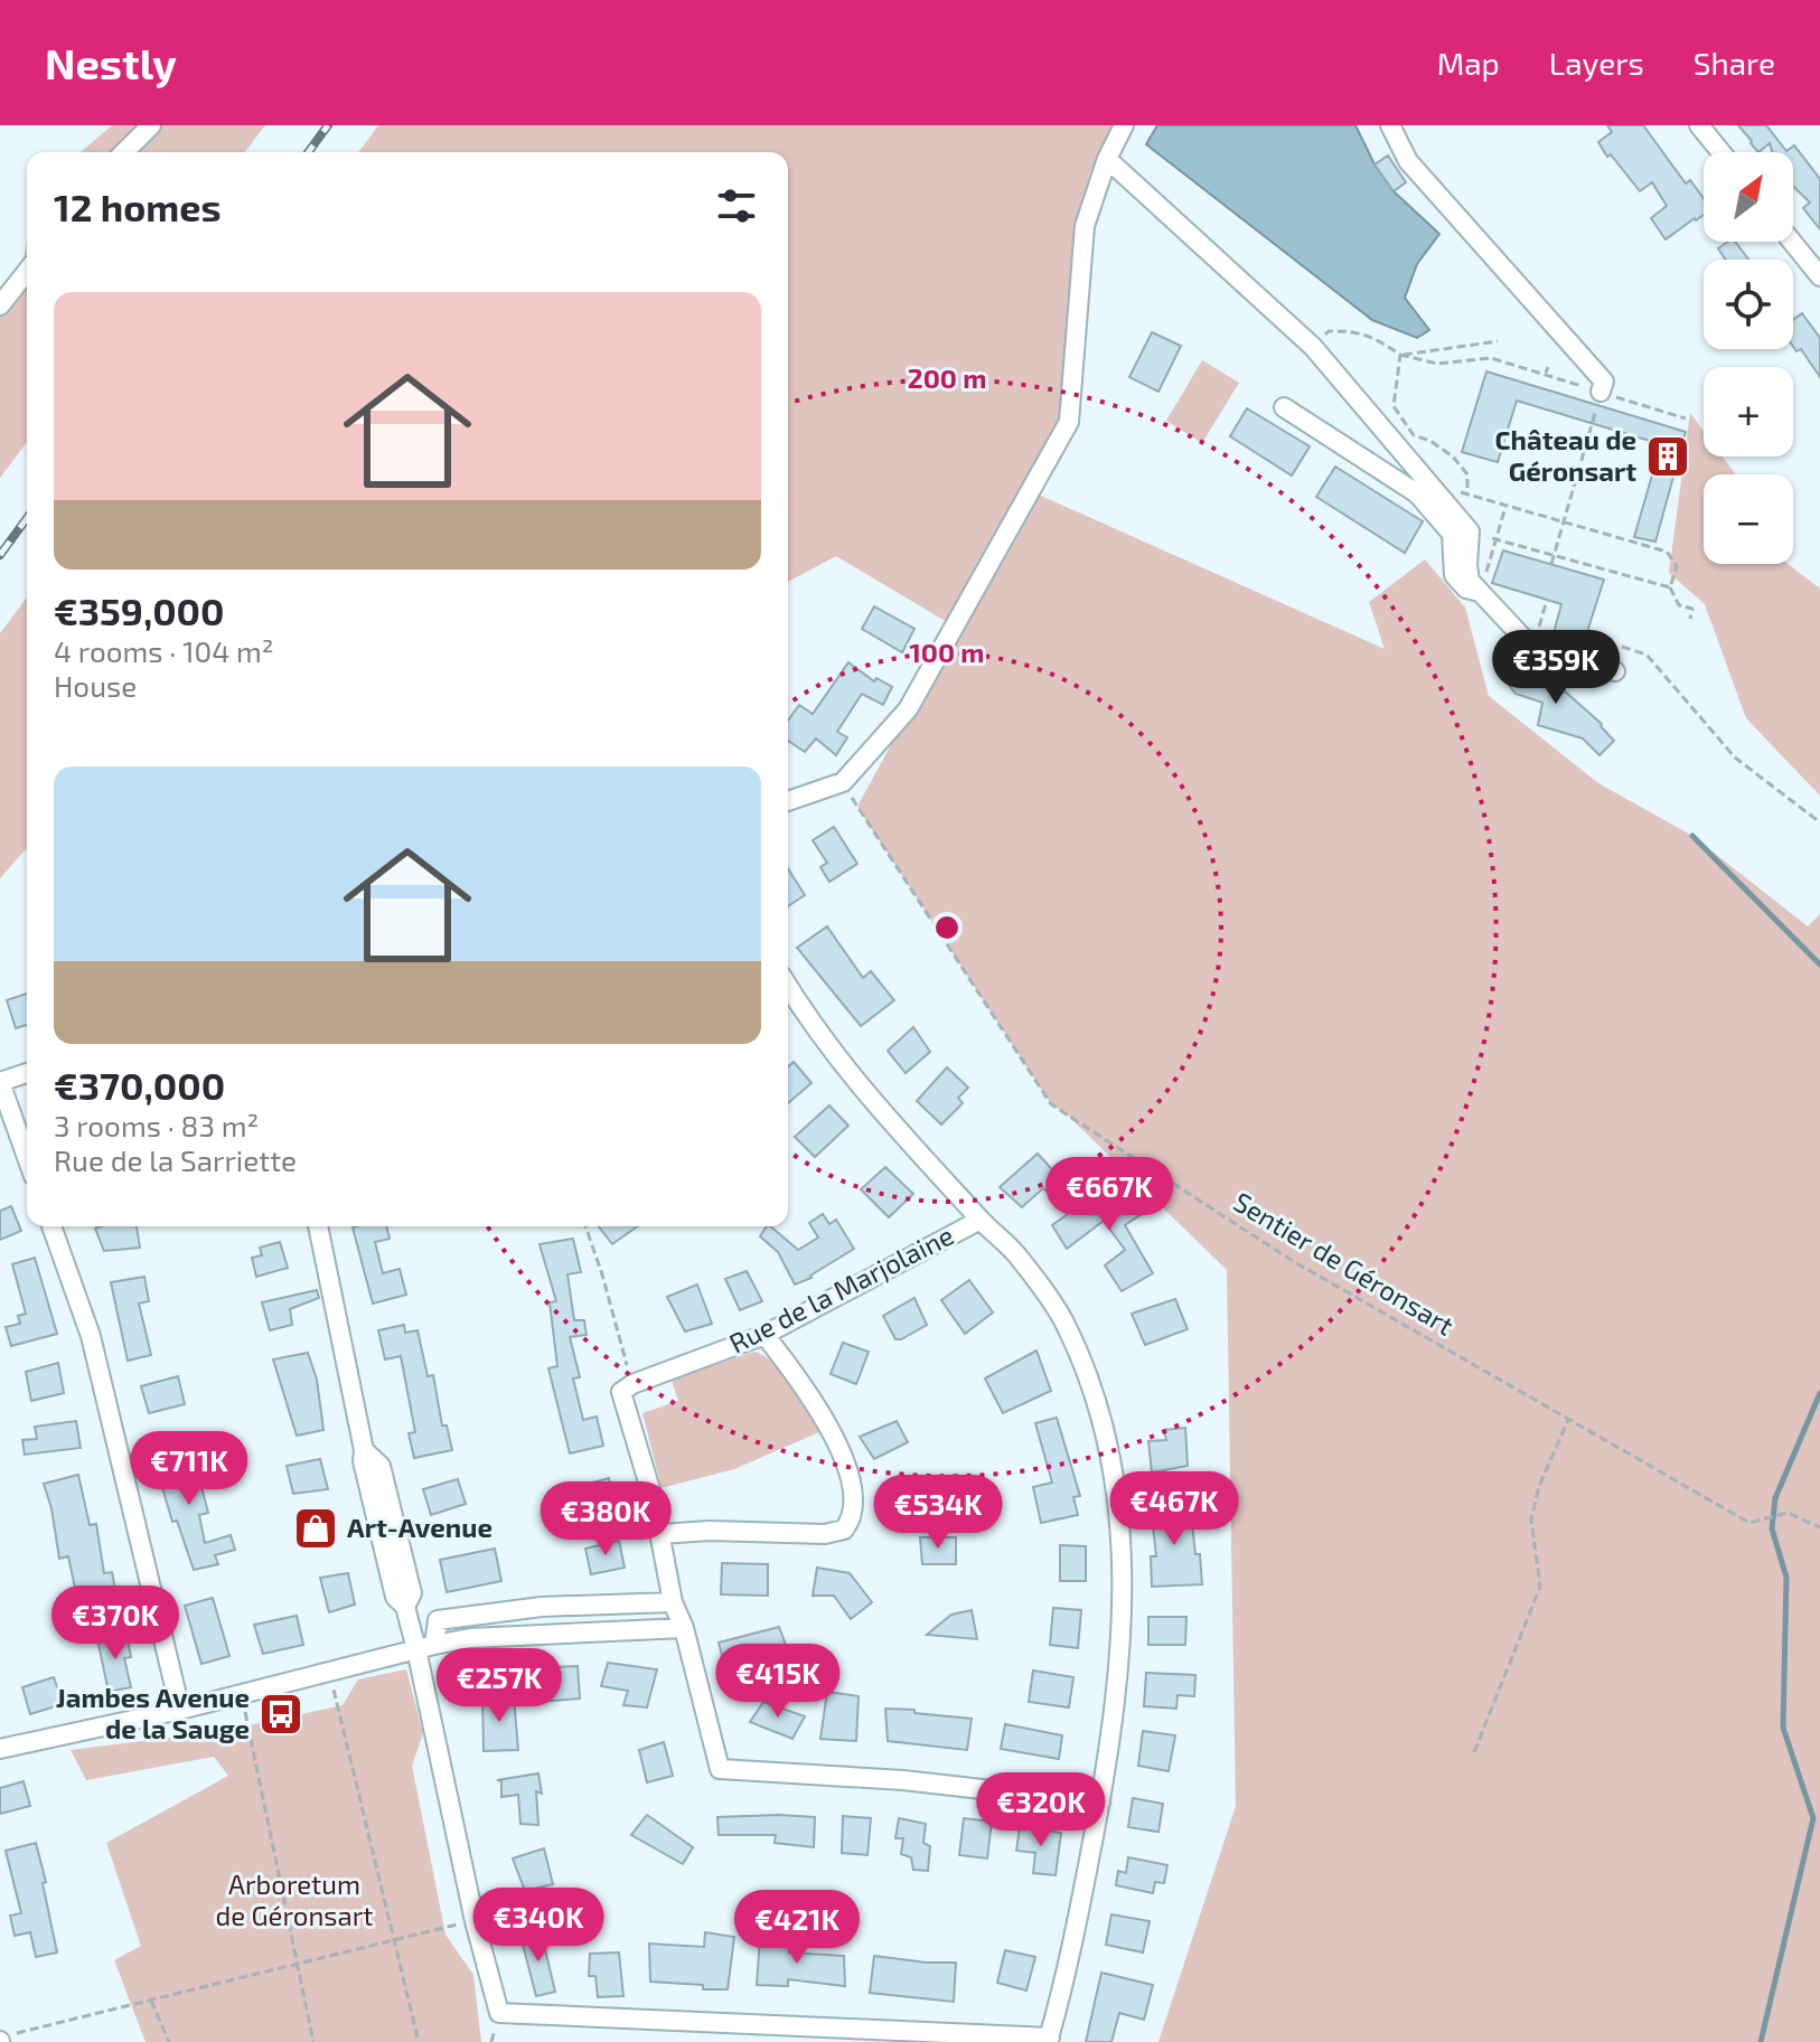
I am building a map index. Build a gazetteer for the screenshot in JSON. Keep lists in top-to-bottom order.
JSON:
{
  "streets": {
    "street": ["Rue de la Marjolaine"],
    "path": ["Sentier de Géronsart"]
  },
  "parks": ["Arboretum de Géronsart"],
  "places": {
    "building": ["Château de Géronsart"],
    "shop": ["Art-Avenue"],
    "bus stop": ["Jambes Avenue de la Sauge"]
  },
  "north": "top right",
  "page": {
    "header": "Nestly",
    "nav": ["Map", "Layers", "Share"],
    "map_buttons": ["+", "−"],
    "heading": "12 homes",
    "list": [
      {
        "name": "€359,000",
        "note": "4 rooms · 104 m² · House"
      },
      {
        "name": "€370,000",
        "note": "3 rooms · 83 m² · Rue de la Sarriette"
      }
    ],
    "price": [
      "€359K",
      "€667K",
      "€711K",
      "€467K",
      "€534K",
      "€380K",
      "€370K",
      "€415K",
      "€257K",
      "€320K",
      "€340K",
      "€421K"
    ]
  },
  "rings": ["200 m", "100 m"]
}
